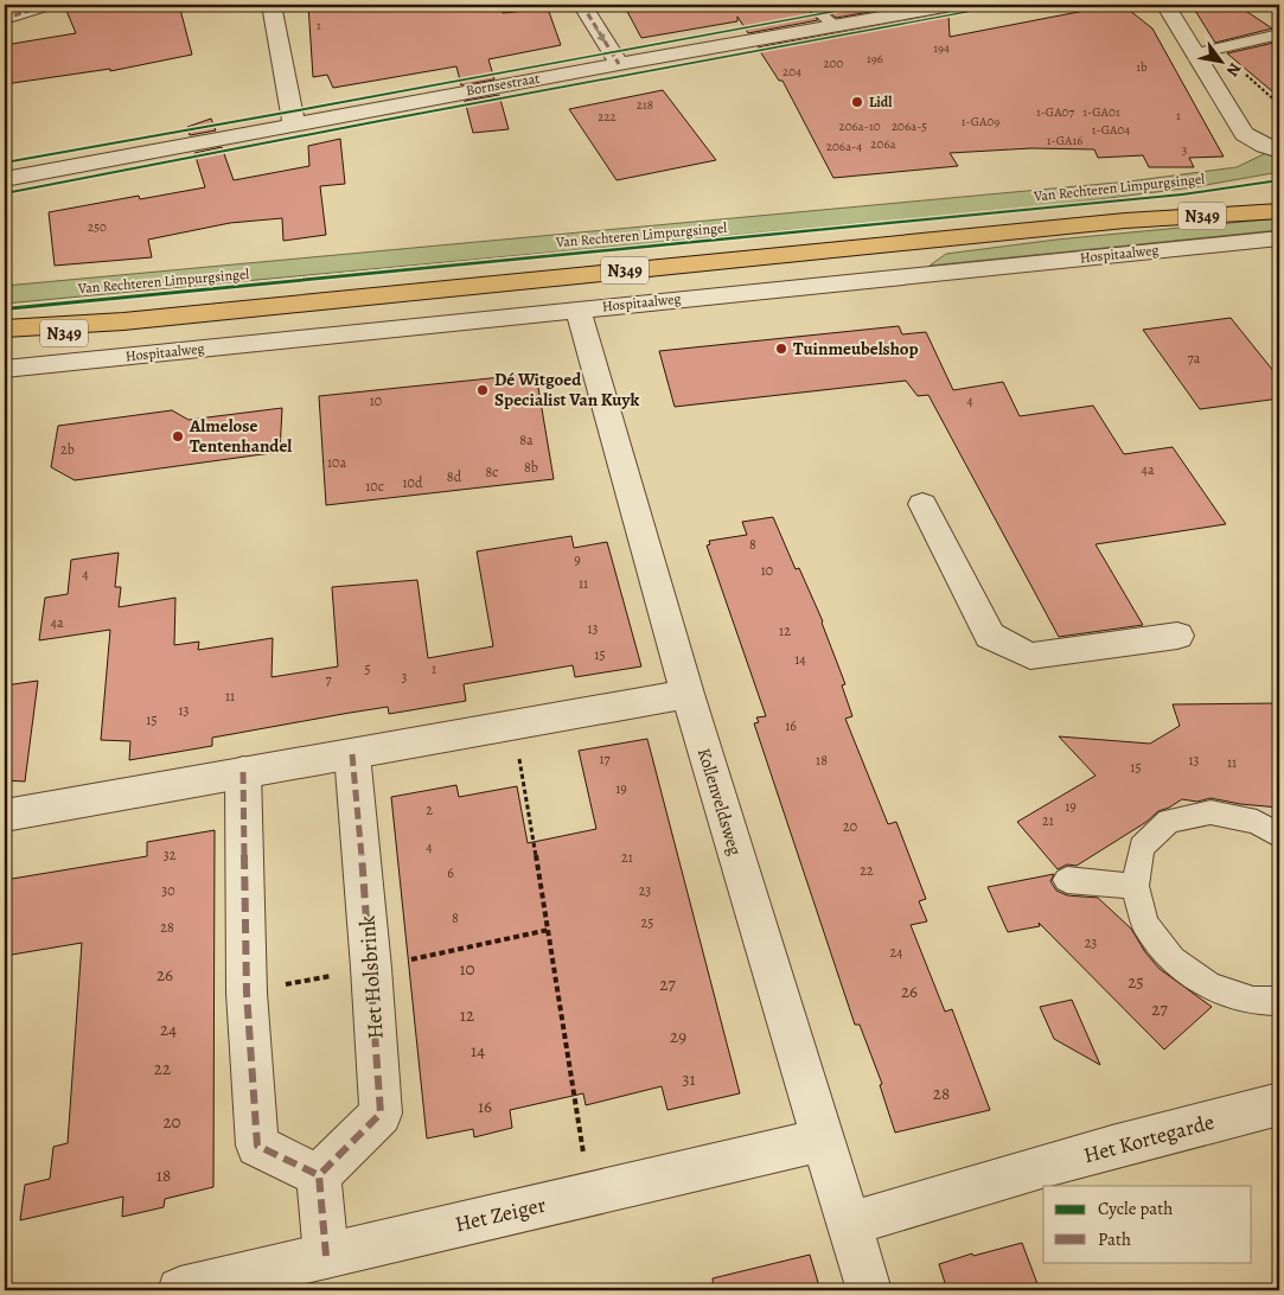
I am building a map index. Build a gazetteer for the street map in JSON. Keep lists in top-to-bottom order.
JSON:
{
  "streets": {
    "main road": ["Van Rechteren Limpurgsingel", "N349"],
    "street": [
      "Bornsestraat",
      "Hospitaalweg",
      "Kollenveldsweg",
      "Het Holsbrink",
      "Het Kortegarde",
      "Het Zeiger"
    ]
  },
  "crossings": [
    ["Hospitaalweg", "Kollenveldsweg"],
    ["Kollenveldsweg", "Het Kortegarde"],
    ["Kollenveldsweg", "Het Zeiger"]
  ],
  "places": [
    "Lidl",
    "Tuinmeubelshop",
    "Dé Witgoed Specialist Van Kuyk",
    "Almelose Tentenhandel"
  ],
  "house_numbers": [
    "1",
    "194",
    "196",
    "200",
    "1b",
    "204",
    "218",
    "1-GA07",
    "1-GA01",
    "1",
    "222",
    "1-GA09",
    "206a-10",
    "206a-5",
    "1-GA04",
    "1-GA16",
    "206a",
    "206a-4",
    "3",
    "250",
    "7a",
    "10",
    "4",
    "8a",
    "2b",
    "10a",
    "8b",
    "4a",
    "8c",
    "8d",
    "10d",
    "10c",
    "8",
    "9",
    "10",
    "4",
    "11",
    "4a",
    "13",
    "12",
    "15",
    "14",
    "5",
    "1",
    "3",
    "7",
    "11",
    "13",
    "15",
    "16",
    "17",
    "18",
    "13",
    "11",
    "15",
    "19",
    "19",
    "2",
    "21",
    "20",
    "4",
    "32",
    "21",
    "22",
    "6",
    "30",
    "23",
    "8",
    "25",
    "28",
    "23",
    "24",
    "10",
    "26",
    "25",
    "27",
    "26",
    "27",
    "12",
    "24",
    "29",
    "14",
    "22",
    "31",
    "28",
    "16",
    "20",
    "18"
  ],
  "legend": ["Cycle path", "Path"],
  "north": "bottom right"
}
